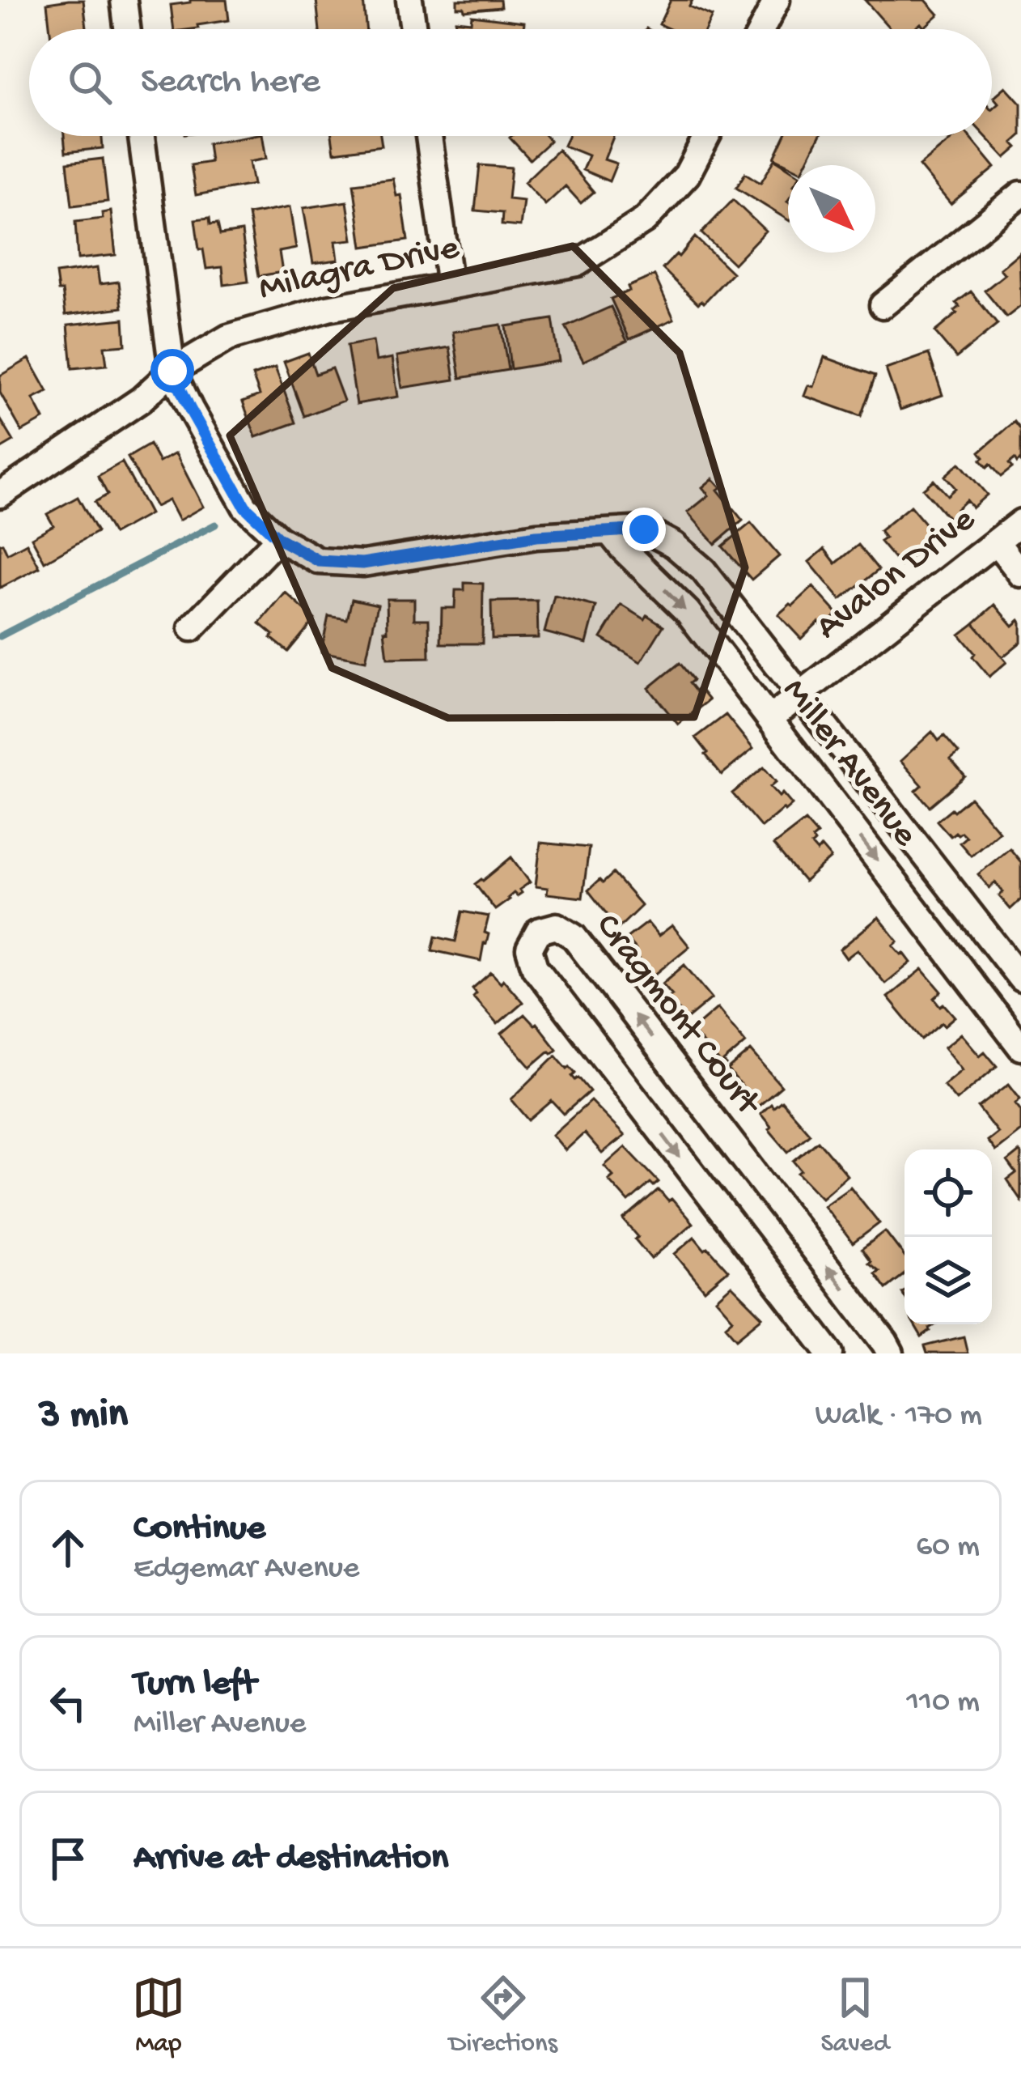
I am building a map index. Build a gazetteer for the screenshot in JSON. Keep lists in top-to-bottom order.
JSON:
{
  "streets": {
    "street": [
      "Milagra Drive",
      "Avalon Drive",
      "Miller Avenue",
      "Cragmont Court"
    ]
  },
  "crossings": [
    ["Milagra Drive", "Miller Avenue"],
    ["Avalon Drive", "Miller Avenue"]
  ],
  "north": "bottom right",
  "page": {
    "search": "Search here",
    "heading": ["3 min", "Walk · 170 m"],
    "list": [
      ["Continue", "Edgemar Avenue", "60 m"],
      ["Turn left", "Miller Avenue", "110 m"],
      "Arrive at destination"
    ],
    "nav": ["Map", "Directions", "Saved"]
  }
}
